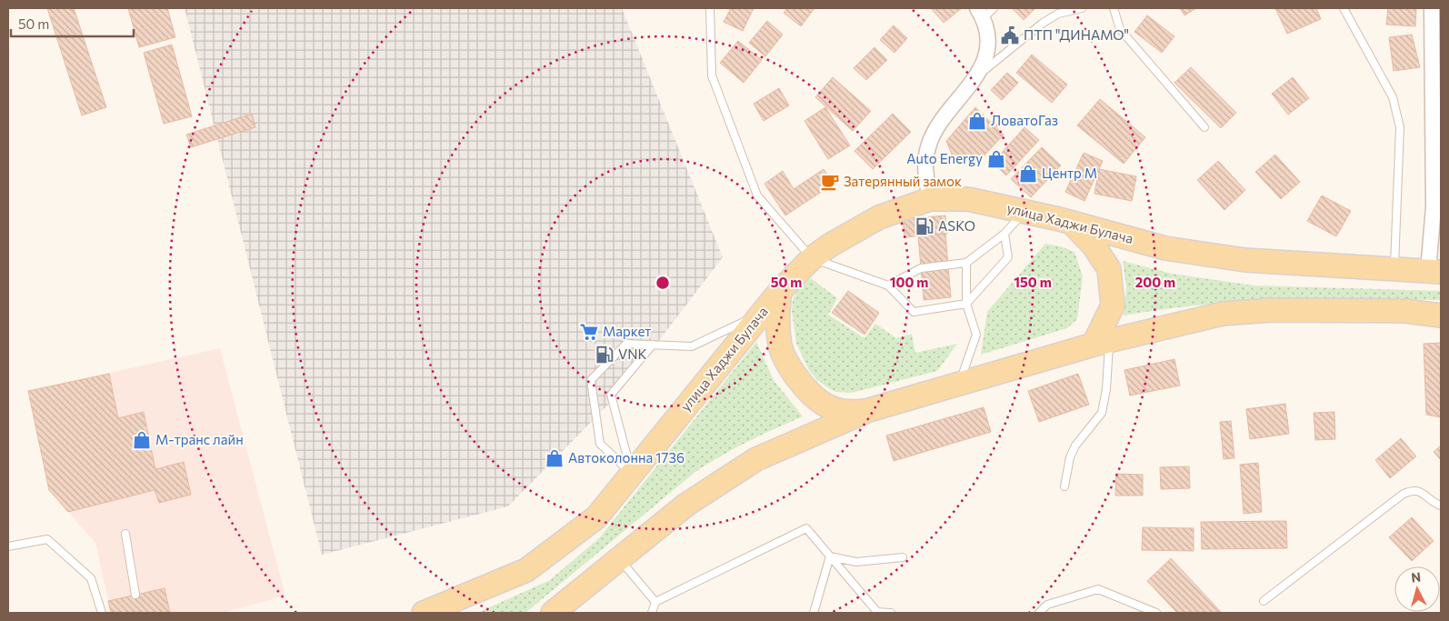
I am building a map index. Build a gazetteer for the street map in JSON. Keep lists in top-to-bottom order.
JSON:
{
  "streets": {
    "main road": ["улица Хаджи Булача"]
  },
  "places": {
    "public building": ["ПТП \"ДИНАМО\""],
    "shop": [
      "ЛоватоГаз",
      "Auto Energy",
      "Центр М",
      "М-транс лайн",
      "Автоколонна 1736"
    ],
    "cafe": ["Затерянный замок"],
    "fuel station": ["ASKO", "VNK"],
    "supermarket": ["Маркет"]
  },
  "scale_bar": "50 m",
  "north": "top",
  "rings": [
    "50 m",
    "100 m",
    "150 m",
    "200 m"
  ]
}
